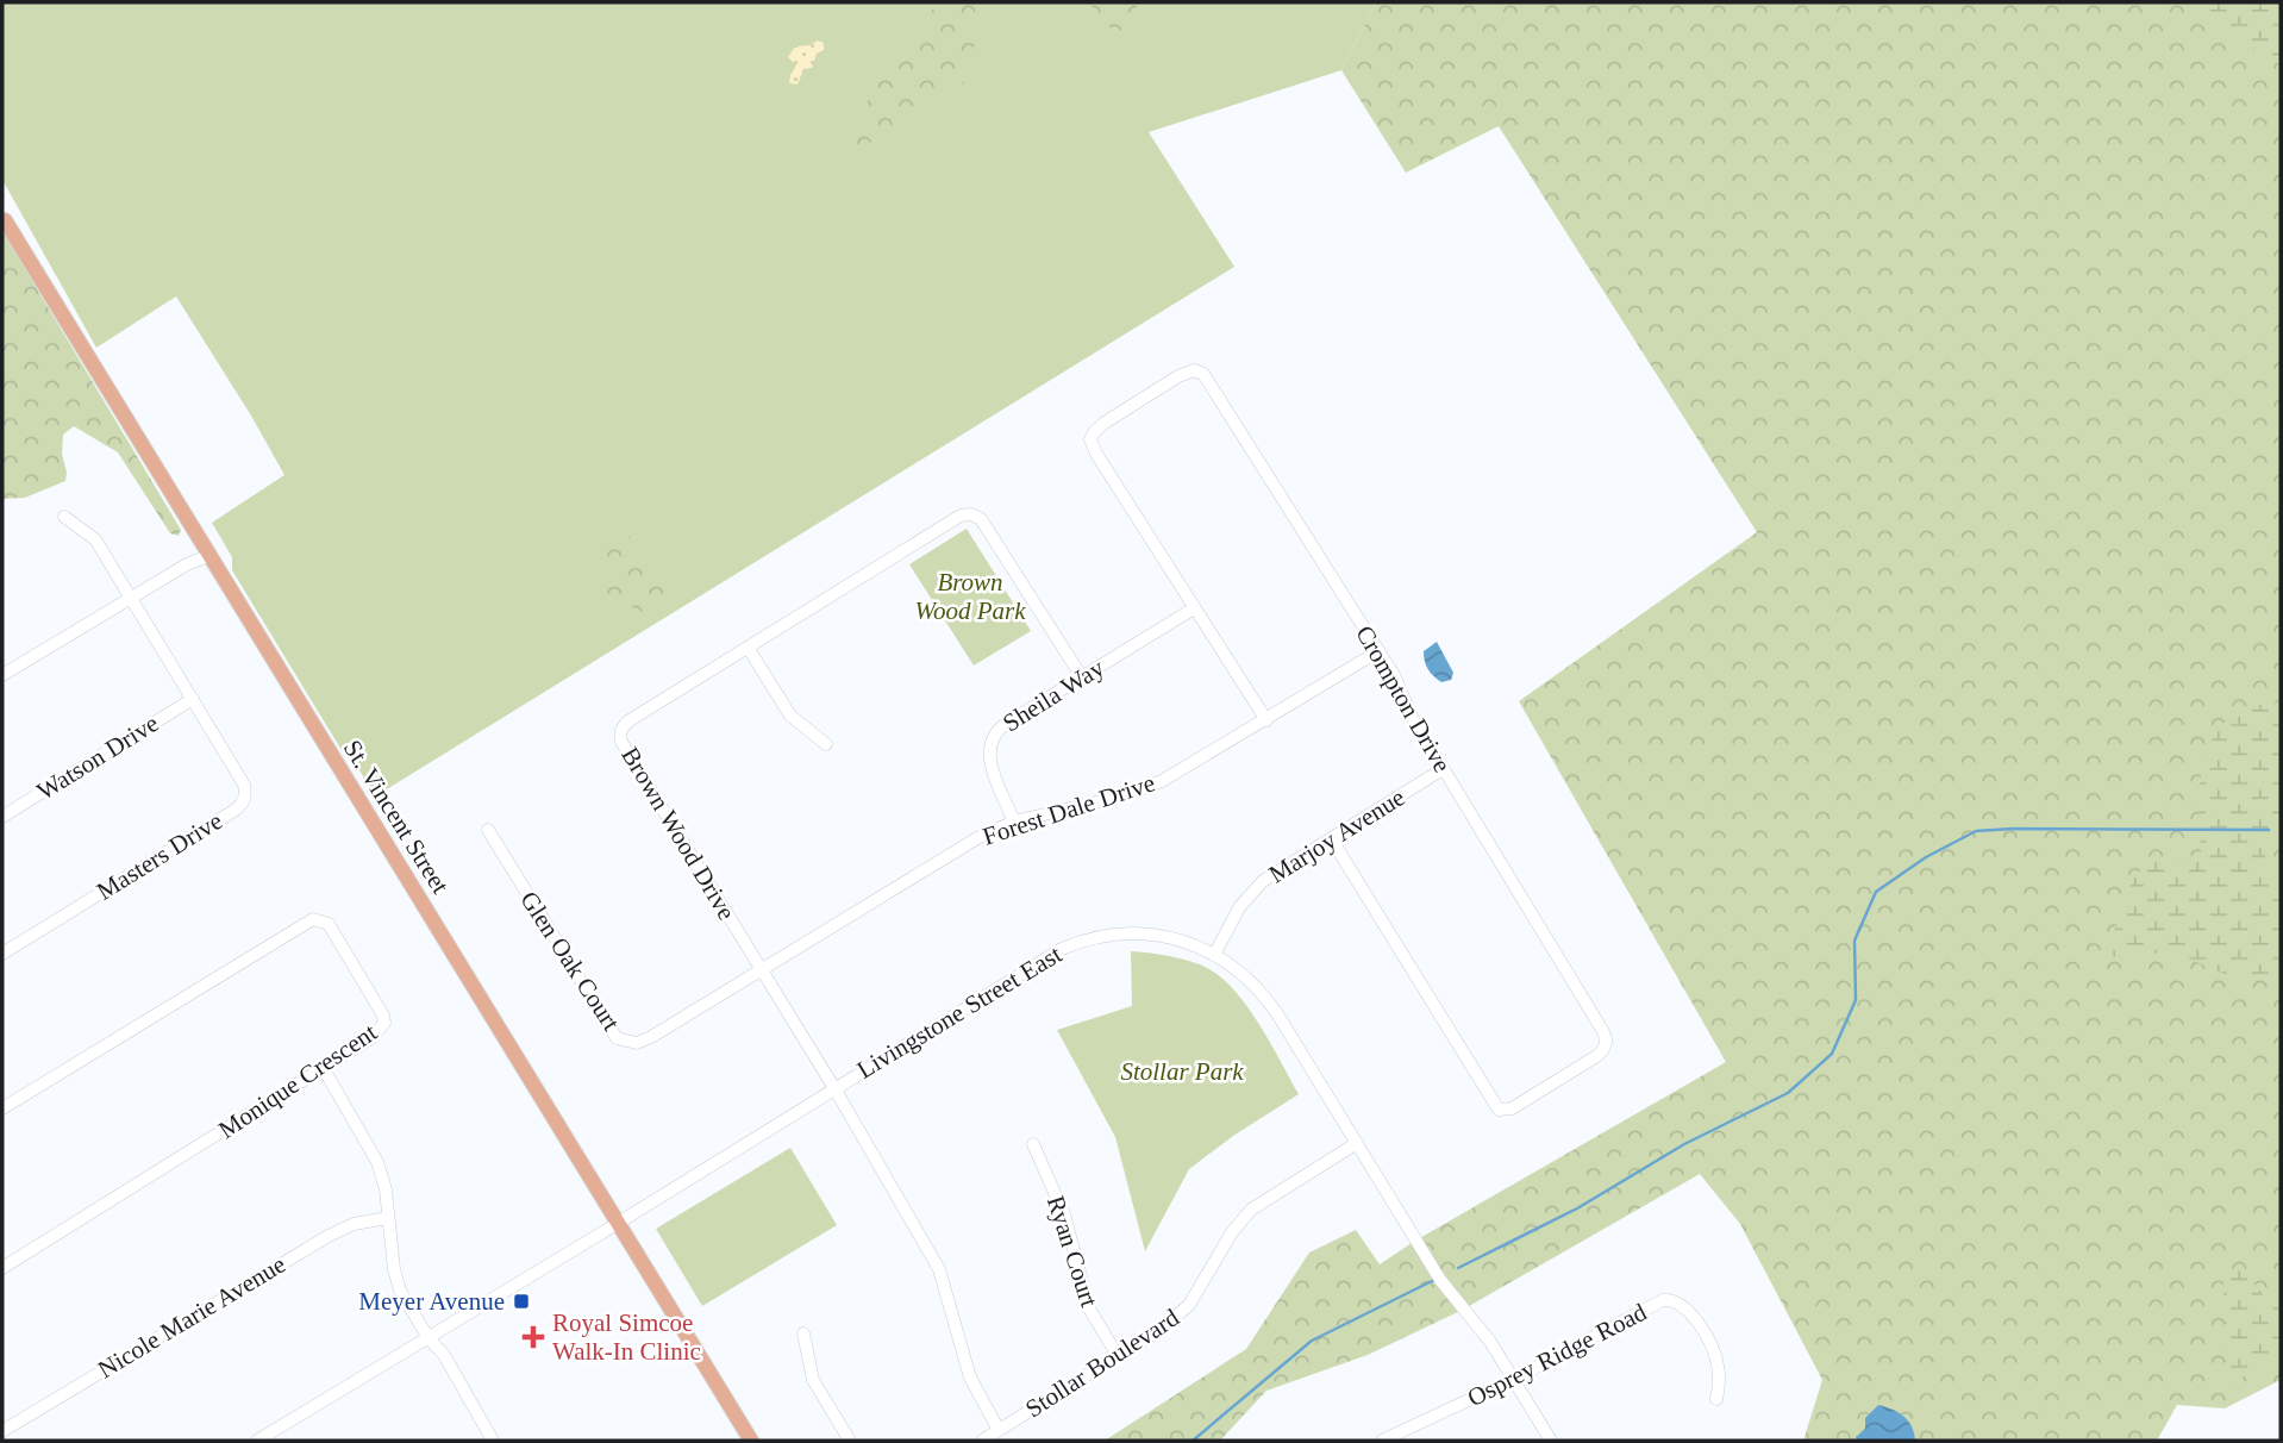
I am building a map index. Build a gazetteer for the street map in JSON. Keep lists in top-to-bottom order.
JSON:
{
  "streets": {
    "main road": ["St. Vincent Street"],
    "street": [
      "Sheila Way",
      "Crompton Drive",
      "Watson Drive",
      "Forest Dale Drive",
      "Brown Wood Drive",
      "Marjoy Avenue",
      "Masters Drive",
      "Glen Oak Court",
      "Livingstone Street East",
      "Monique Crescent",
      "Ryan Court",
      "Nicole Marie Avenue",
      "Osprey Ridge Road",
      "Stollar Boulevard"
    ]
  },
  "crossings": [
    ["Sheila Way", "Crompton Drive"],
    ["Sheila Way", "Forest Dale Drive"],
    ["Sheila Way", "Brown Wood Drive"],
    ["Crompton Drive", "Forest Dale Drive"],
    ["Crompton Drive", "Marjoy Avenue"],
    ["Watson Drive", "Masters Drive"],
    ["Forest Dale Drive", "Brown Wood Drive"],
    ["Forest Dale Drive", "Glen Oak Court"],
    ["St. Vincent Street", "Livingstone Street East"],
    ["Brown Wood Drive", "Glen Oak Court"],
    ["Brown Wood Drive", "Livingstone Street East"],
    ["Brown Wood Drive", "Stollar Boulevard"],
    ["Marjoy Avenue", "Livingstone Street East"],
    ["Livingstone Street East", "Osprey Ridge Road"],
    ["Livingstone Street East", "Stollar Boulevard"],
    ["Ryan Court", "Stollar Boulevard"]
  ],
  "parks": ["Brown Wood Park", "Stollar Park"],
  "places": {
    "transit": ["Meyer Avenue"],
    "health": ["Royal Simcoe Walk-In Clinic"]
  }
}
